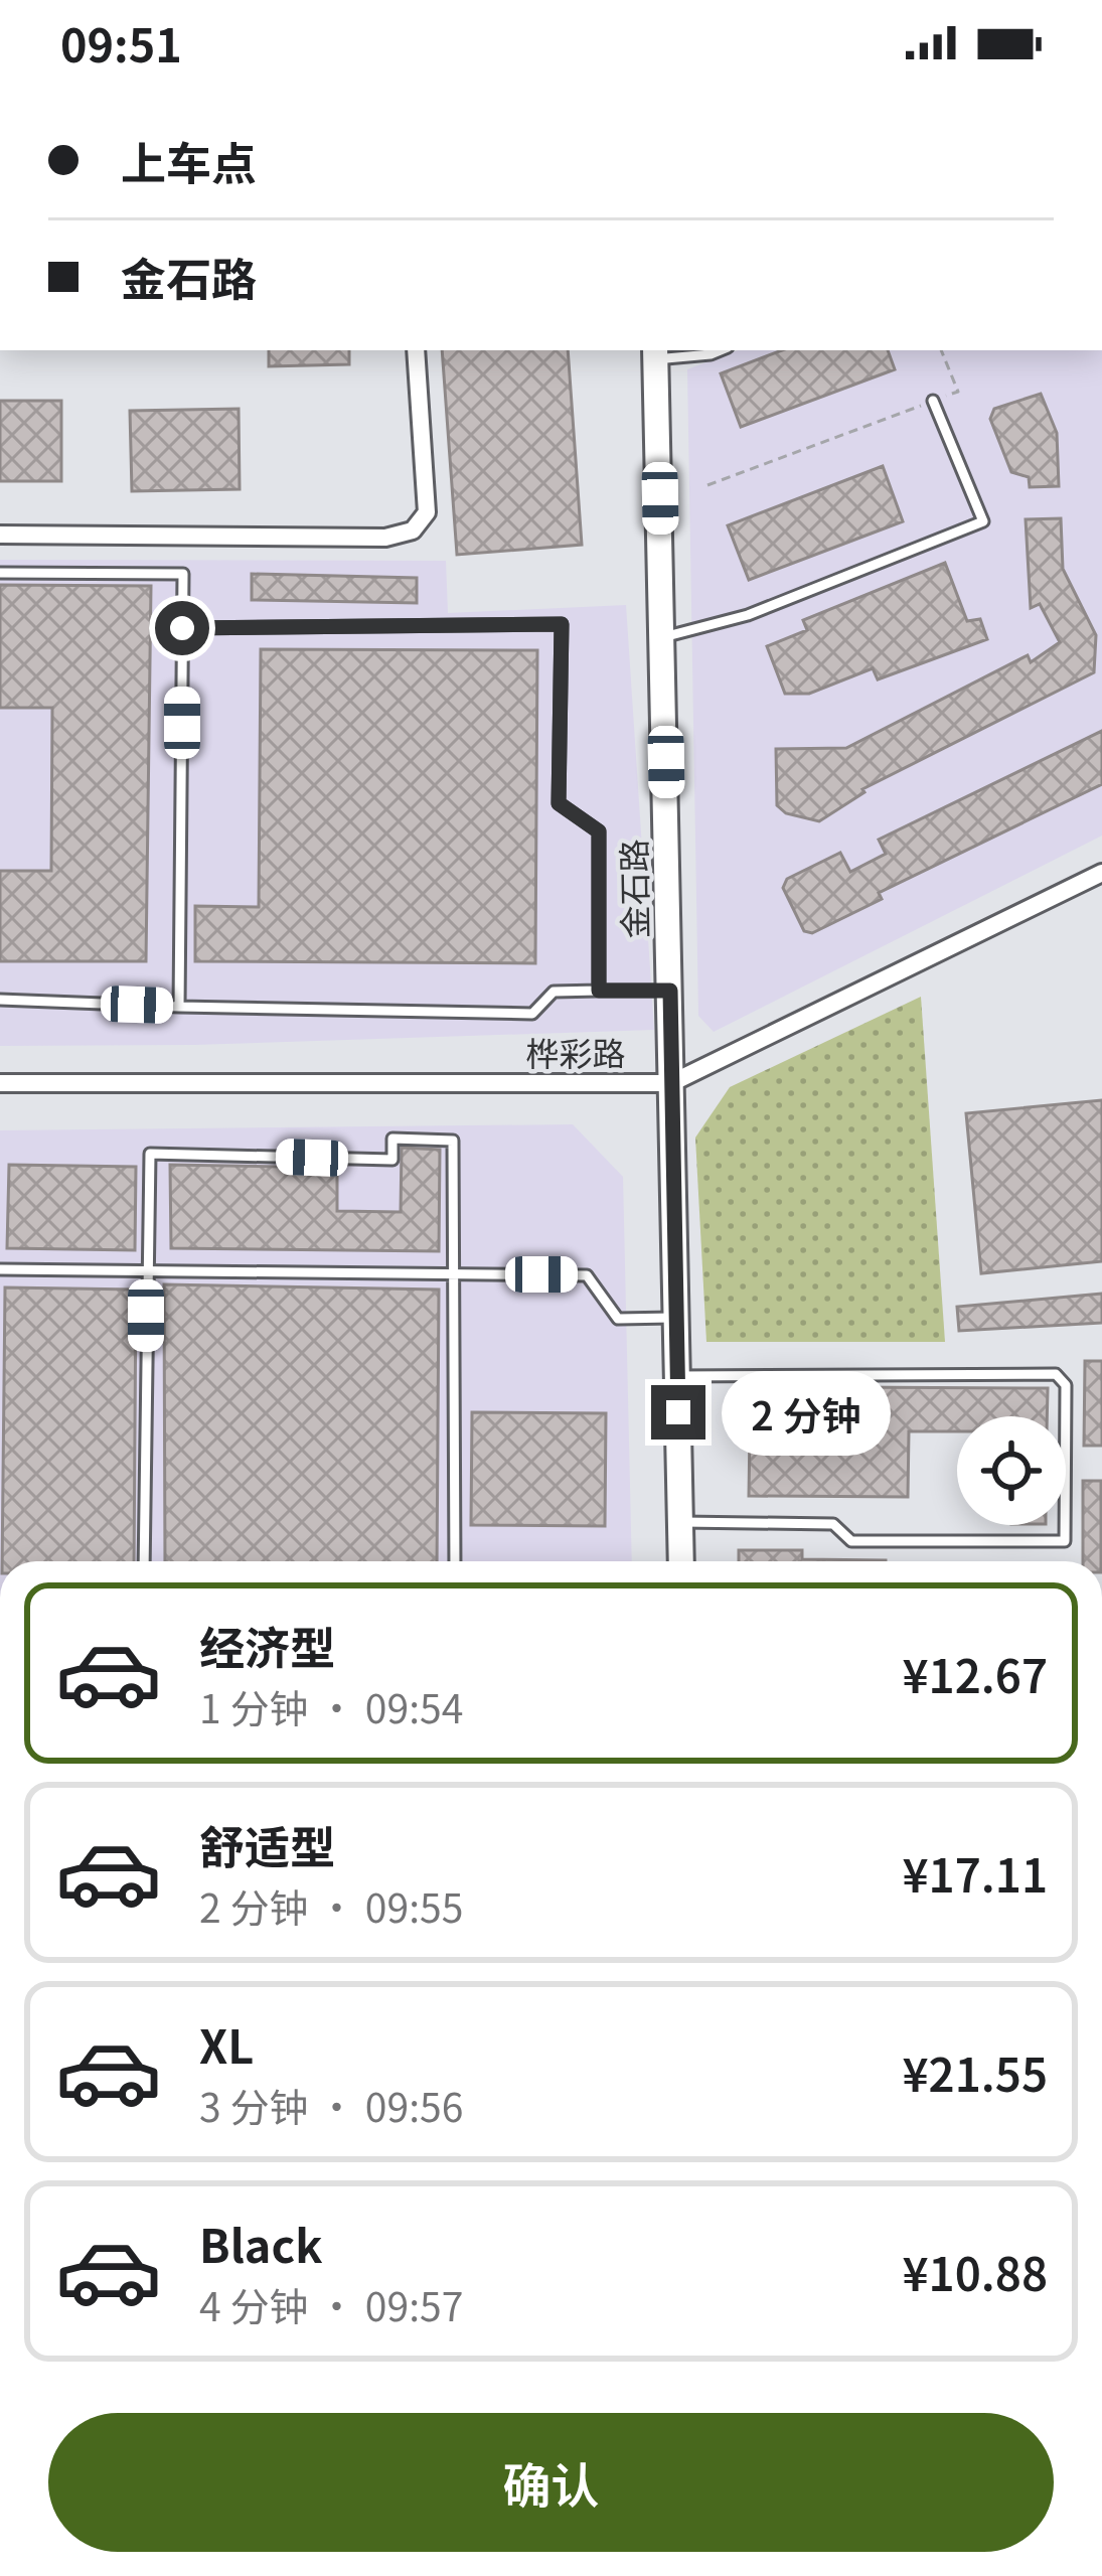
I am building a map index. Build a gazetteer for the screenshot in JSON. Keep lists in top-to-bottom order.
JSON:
{
  "streets": {
    "street": ["金石路", "桦彩路"]
  },
  "crossings": [
    ["金石路", "桦彩路"]
  ],
  "page": {
    "status": "09:51",
    "banner": ["上车点", "金石路"],
    "bubble": "2 分钟",
    "list": [
      {
        "name": "经济型",
        "note": "1 分钟 · 09:54",
        "value": "¥12.67"
      },
      {
        "name": "舒适型",
        "note": "2 分钟 · 09:55",
        "value": "¥17.11"
      },
      {
        "name": "XL",
        "note": "3 分钟 · 09:56",
        "value": "¥21.55"
      },
      {
        "name": "Black",
        "note": "4 分钟 · 09:57",
        "value": "¥10.88"
      }
    ],
    "buttons": "确认"
  }
}
